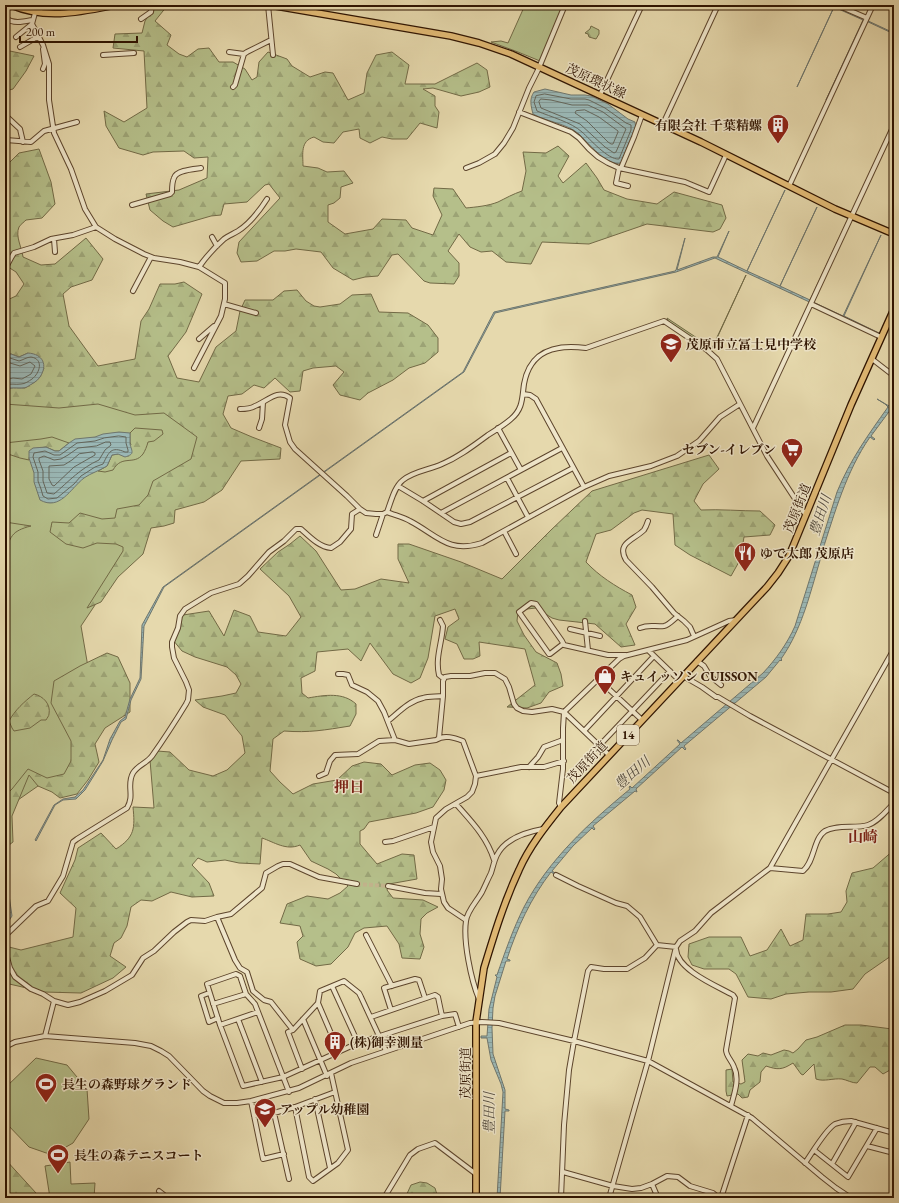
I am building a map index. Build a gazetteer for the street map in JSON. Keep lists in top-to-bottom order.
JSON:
{
  "streets": {
    "main road": ["茂原環状線", "茂原街道", "14"]
  },
  "districts": ["押日", "山崎"],
  "water": ["豊田川"],
  "places": {
    "building": ["有限会社 千葉精螺", "(株)御幸測量"],
    "school or university": ["茂原市立冨士見中学校", "アップル幼稚園"],
    "supermarket": ["セブン-イレブン"],
    "restaurant": ["ゆで太郎 茂原店"],
    "shop": ["キュイッソン CUISSON"],
    "sports": ["長生の森野球グランド", "長生の森テニスコート"]
  },
  "scale_bar": "200 m"
}
